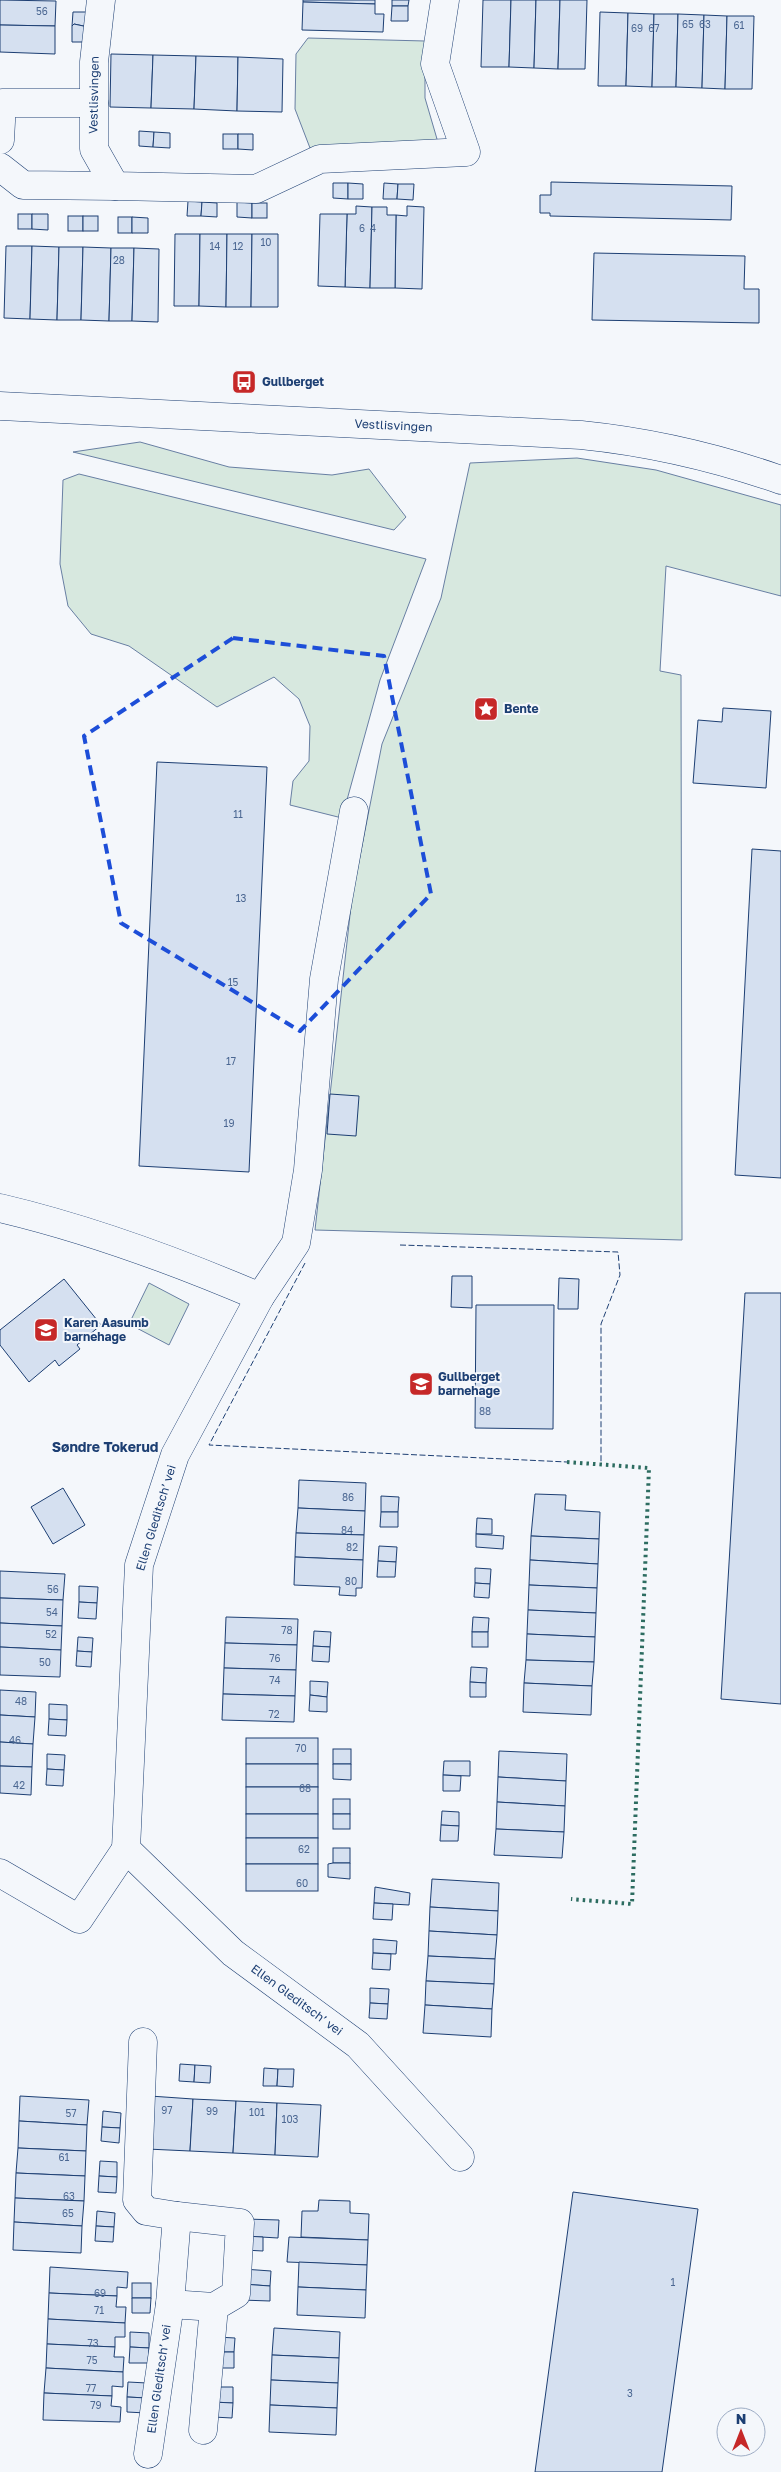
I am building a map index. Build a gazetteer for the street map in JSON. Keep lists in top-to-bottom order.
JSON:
{
  "streets": {
    "street": ["Vestlisvingen", "Ellen Gleditsch’ vei"]
  },
  "districts": ["Søndre Tokerud"],
  "places": {
    "bus stop": ["Gullberget"],
    "place": ["Bente"],
    "school or university": ["Karen Aasumb barnehage", "Gullberget barnehage"]
  },
  "house_numbers": [
    "56",
    "65",
    "63",
    "61",
    "69",
    "67",
    "6",
    "4",
    "10",
    "14",
    "12",
    "28",
    "11",
    "13",
    "15",
    "17",
    "19",
    "88",
    "86",
    "84",
    "82",
    "80",
    "56",
    "54",
    "78",
    "52",
    "76",
    "50",
    "74",
    "48",
    "72",
    "46",
    "70",
    "42",
    "68",
    "62",
    "60",
    "97",
    "99",
    "101",
    "57",
    "103",
    "61",
    "63",
    "65",
    "1",
    "69",
    "71",
    "73",
    "75",
    "77",
    "3",
    "79"
  ],
  "north": "top"
}
